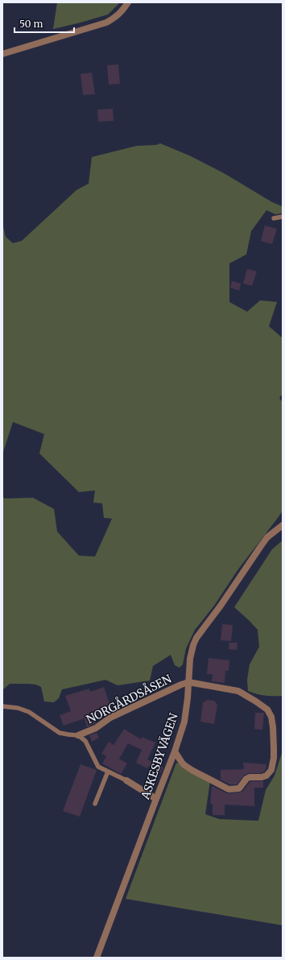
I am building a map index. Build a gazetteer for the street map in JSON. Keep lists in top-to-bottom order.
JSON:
{
  "streets": {
    "street": ["NORGÅRDSÅSEN", "ASKESBYVÄGEN"]
  },
  "crossings": [
    ["NORGÅRDSÅSEN", "ASKESBYVÄGEN"]
  ],
  "scale_bar": "50 m"
}
